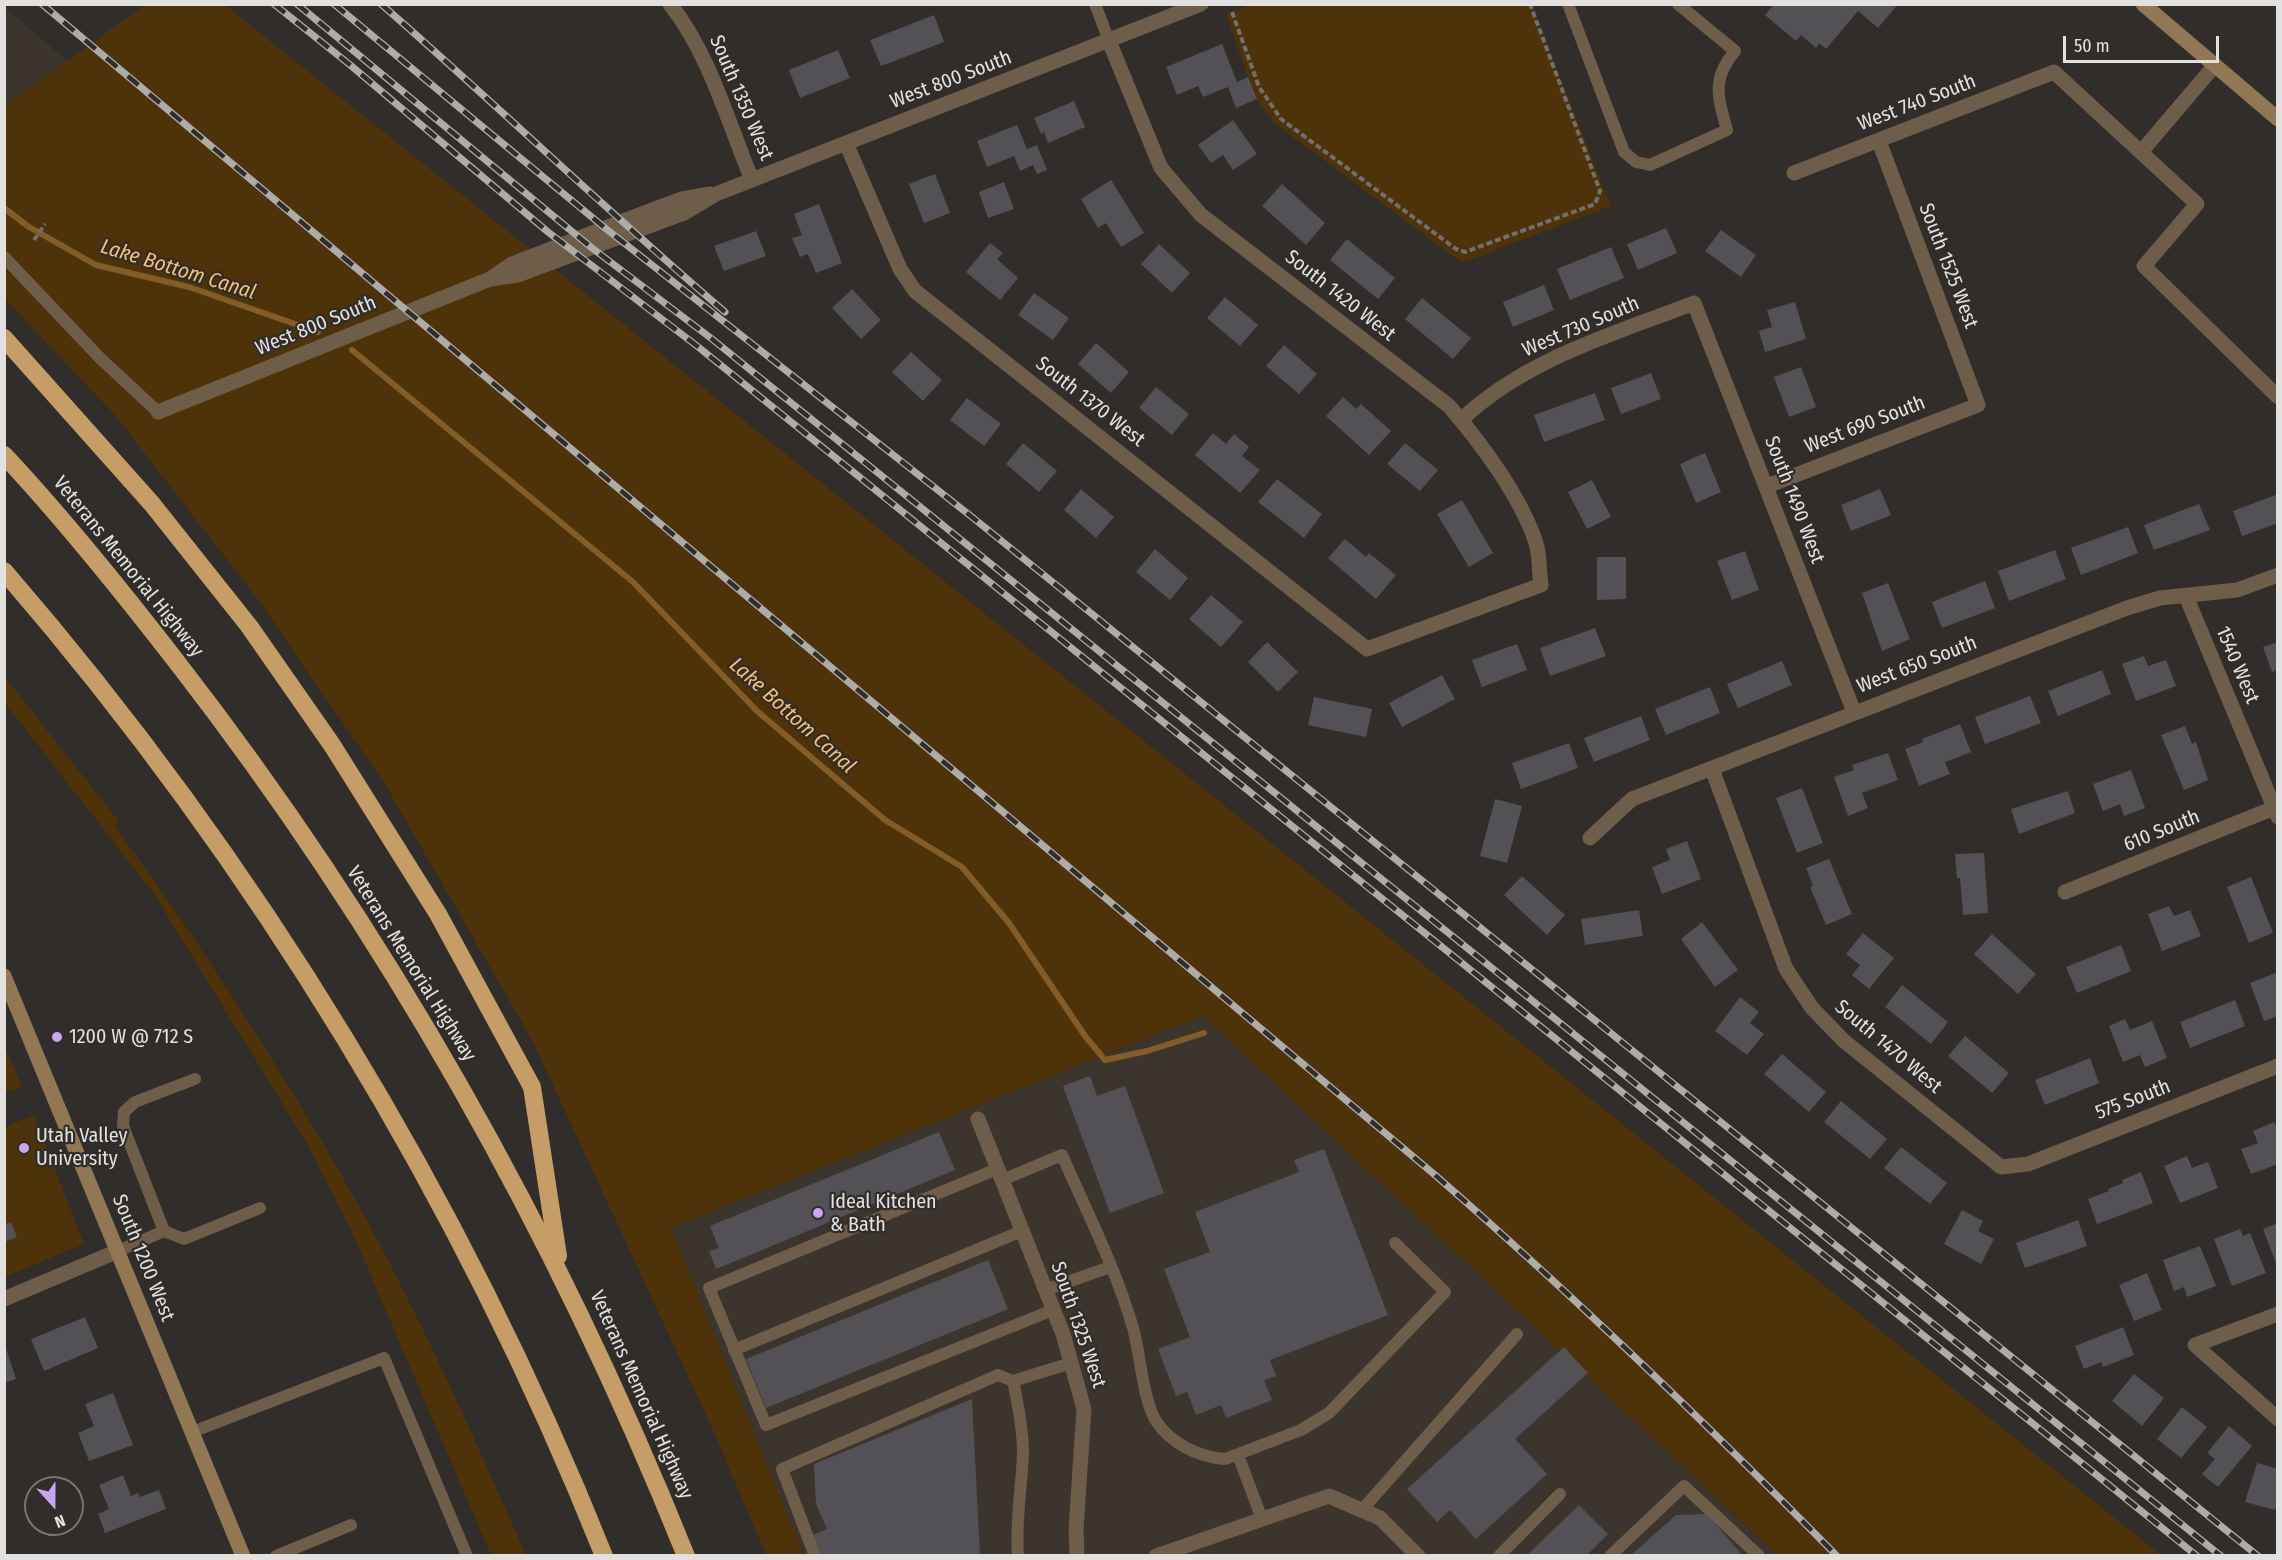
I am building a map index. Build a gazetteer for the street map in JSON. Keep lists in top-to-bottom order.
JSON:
{
  "streets": {
    "highway": ["Veterans Memorial Highway"],
    "main road": ["South 1200 West"],
    "street": [
      "West 800 South",
      "South 1350 West",
      "West 740 South",
      "South 1525 West",
      "South 1420 West",
      "West 730 South",
      "South 1370 West",
      "West 690 South",
      "South 1490 West",
      "West 650 South",
      "1540 West",
      "610 South",
      "South 1470 West",
      "575 South",
      "South 1325 West"
    ]
  },
  "crossings": [
    ["West 800 South", "South 1350 West"],
    ["West 800 South", "South 1420 West"],
    ["West 800 South", "South 1370 West"],
    ["West 740 South", "South 1525 West"],
    ["South 1525 West", "West 690 South"],
    ["South 1420 West", "West 730 South"],
    ["South 1420 West", "South 1370 West"],
    ["West 730 South", "South 1490 West"],
    ["West 690 South", "South 1490 West"],
    ["South 1490 West", "West 650 South"],
    ["West 650 South", "1540 West"],
    ["West 650 South", "South 1470 West"],
    ["1540 West", "610 South"],
    ["South 1470 West", "575 South"]
  ],
  "water": ["Lake Bottom Canal"],
  "places": ["1200 W @ 712 S", "Utah Valley University", "Ideal Kitchen & Bath"],
  "scale_bar": "50 m",
  "north": "bottom"
}
